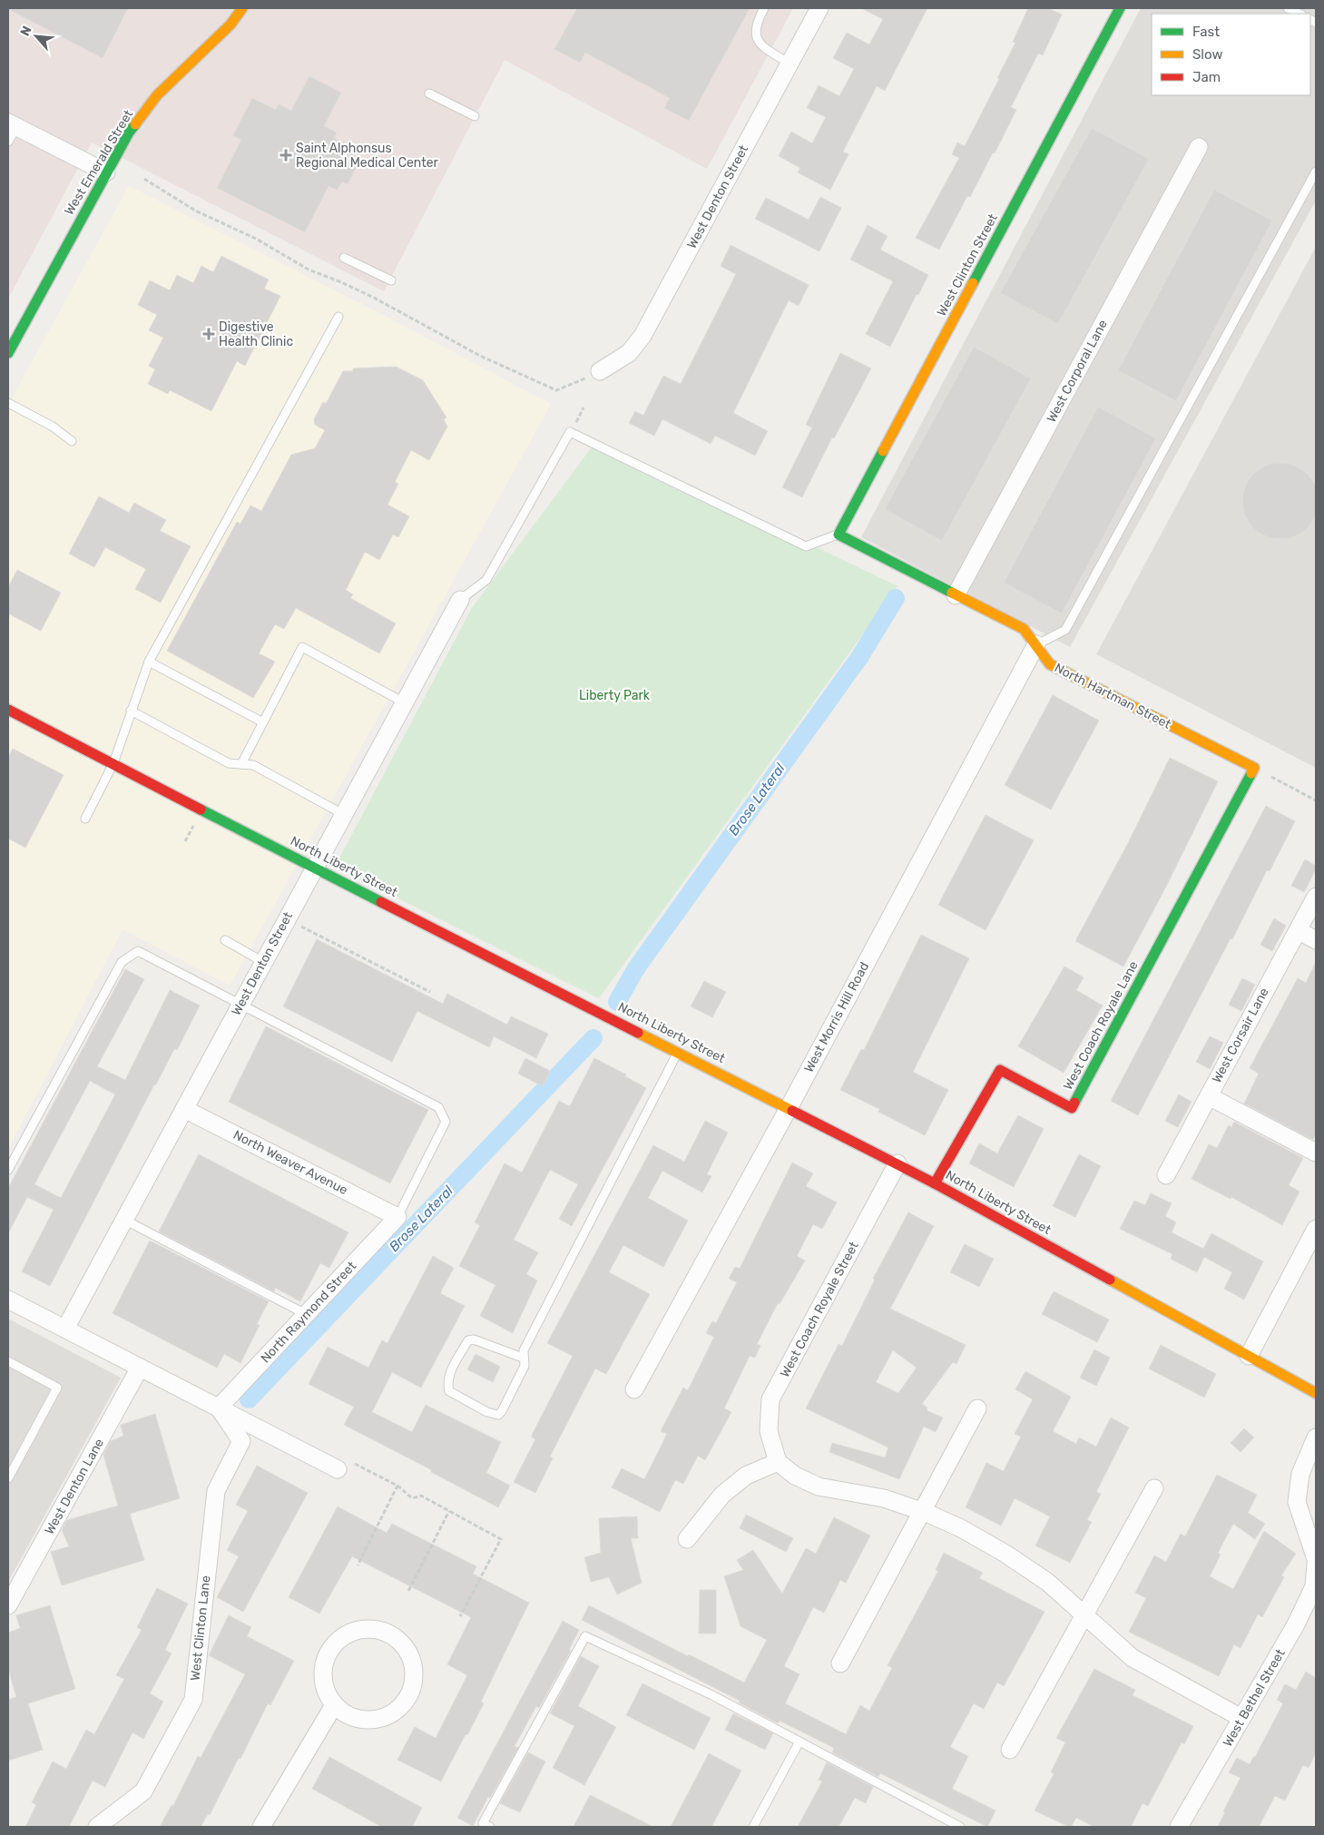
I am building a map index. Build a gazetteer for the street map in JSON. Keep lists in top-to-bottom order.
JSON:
{
  "streets": {
    "street": [
      "West Emerald Street",
      "West Denton Street",
      "West Clinton Street",
      "West Corporal Lane",
      "North Hartman Street",
      "North Liberty Street",
      "West Morris Hill Road",
      "West Coach Royale Lane",
      "West Corsair Lane",
      "North Weaver Avenue",
      "West Coach Royale Street",
      "North Raymond Street",
      "West Denton Lane",
      "West Clinton Lane",
      "West Bethel Street"
    ]
  },
  "crossings": [
    ["West Denton Street", "North Liberty Street"],
    ["West Denton Street", "North Weaver Avenue"],
    ["West Clinton Street", "North Hartman Street"],
    ["West Corporal Lane", "North Hartman Street"],
    ["North Hartman Street", "West Morris Hill Road"],
    ["North Hartman Street", "West Coach Royale Lane"],
    ["North Liberty Street", "West Morris Hill Road"],
    ["North Liberty Street", "West Coach Royale Lane"],
    ["North Liberty Street", "West Coach Royale Street"],
    ["North Weaver Avenue", "North Raymond Street"],
    ["North Raymond Street", "West Clinton Lane"]
  ],
  "water": ["Brose Lateral"],
  "parks": ["Liberty Park"],
  "places": {
    "health": ["Saint Alphonsus Regional Medical Center", "Digestive Health Clinic"]
  },
  "legend": ["Fast", "Slow", "Jam"],
  "north": "top left"
}
